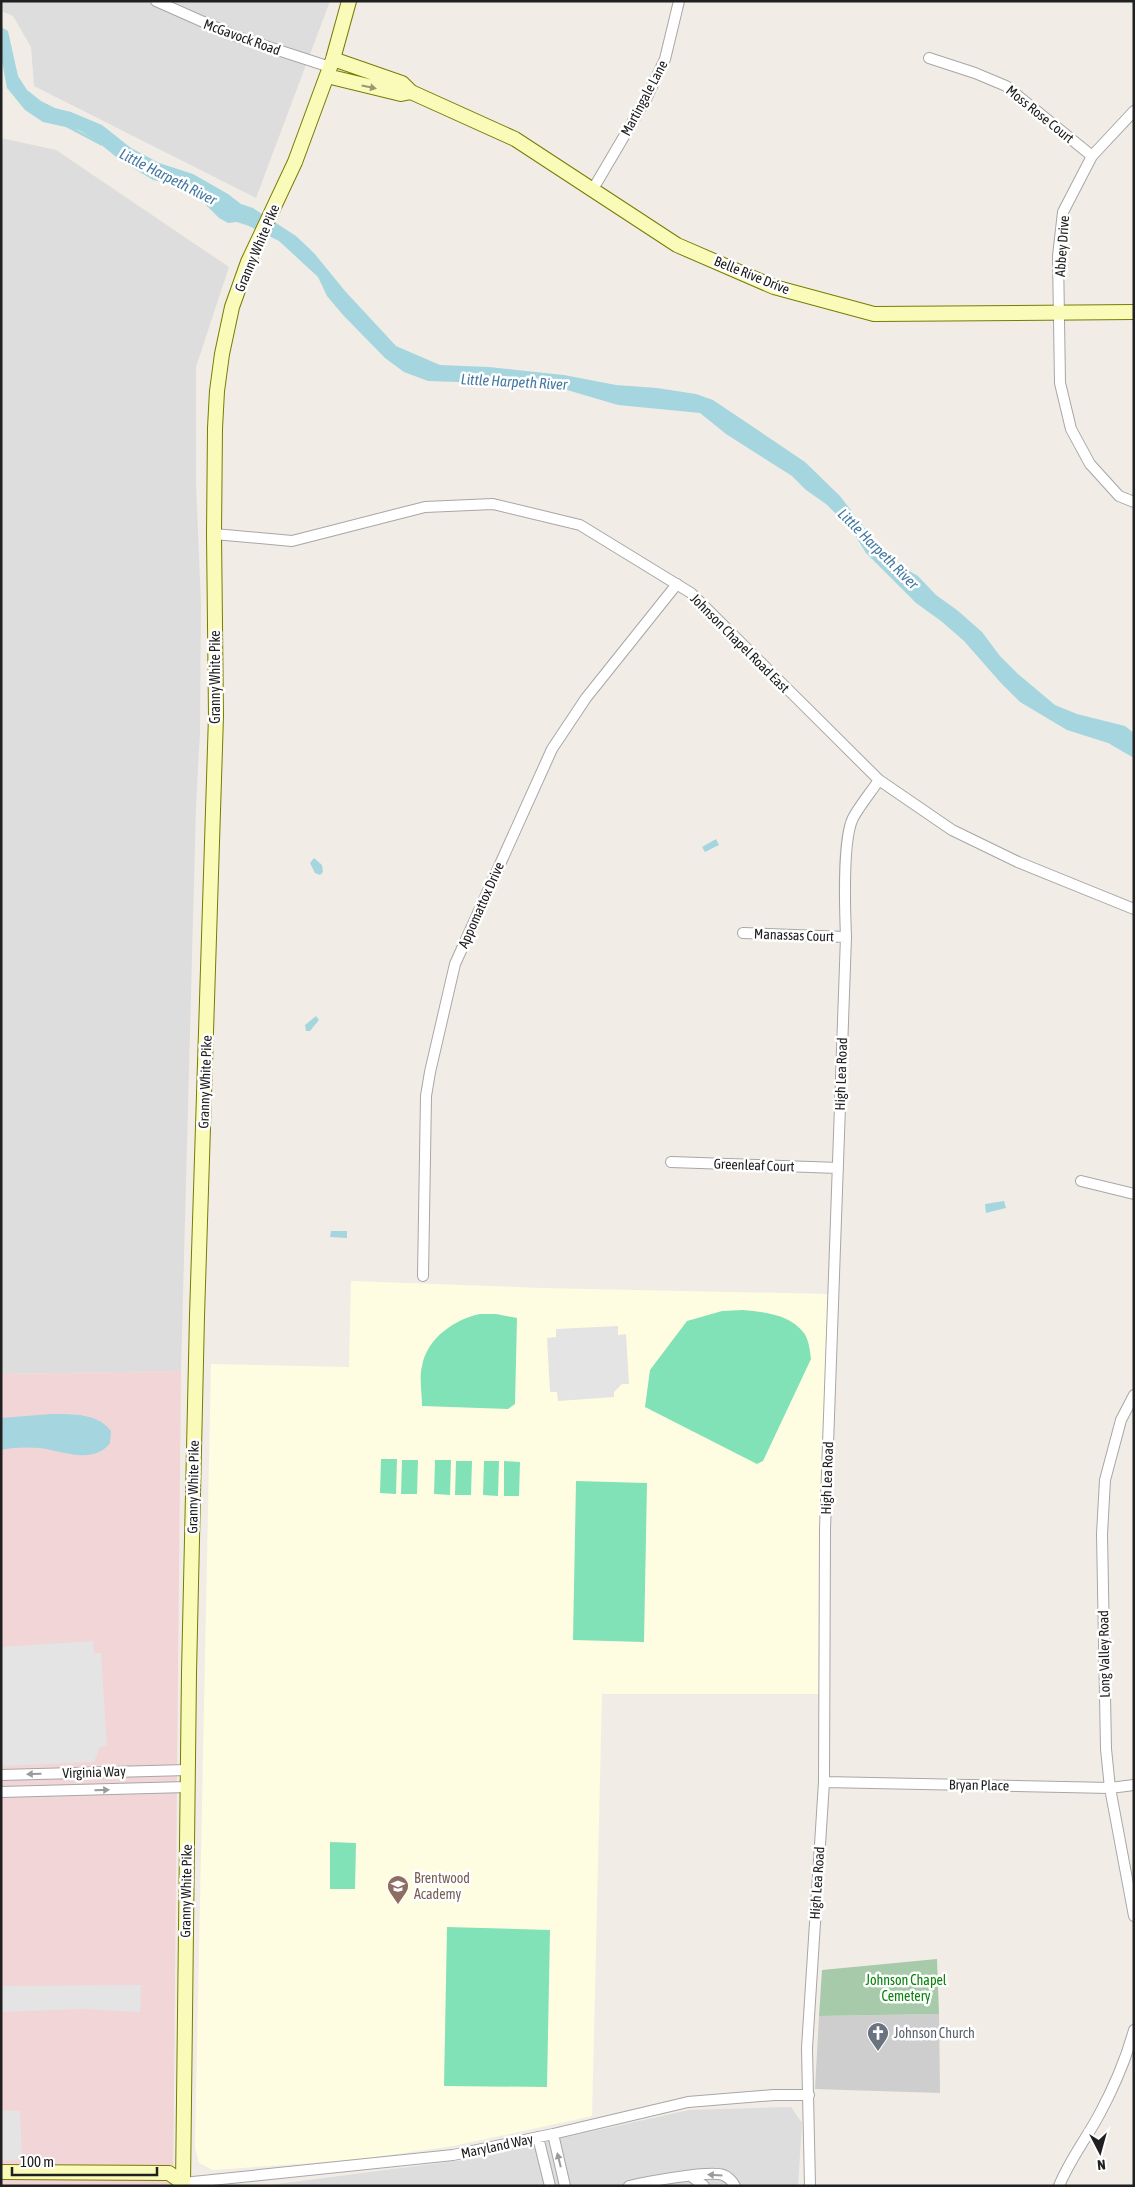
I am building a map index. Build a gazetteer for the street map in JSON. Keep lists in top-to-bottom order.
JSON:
{
  "streets": {
    "main road": ["Granny White Pike", "Belle Rive Drive"],
    "street": [
      "McGavock Road",
      "Martingale Lane",
      "Moss Rose Court",
      "Abbey Drive",
      "Johnson Chapel Road East",
      "Appomattox Drive",
      "Manassas Court",
      "High Lea Road",
      "Greenleaf Court",
      "Long Valley Road",
      "Virginia Way",
      "Bryan Place",
      "Maryland Way"
    ]
  },
  "crossings": [
    ["McGavock Road", "Granny White Pike"],
    ["McGavock Road", "Belle Rive Drive"],
    ["Martingale Lane", "Belle Rive Drive"],
    ["Moss Rose Court", "Abbey Drive"],
    ["Abbey Drive", "Belle Rive Drive"],
    ["Granny White Pike", "Belle Rive Drive"],
    ["Granny White Pike", "Johnson Chapel Road East"],
    ["Granny White Pike", "Virginia Way"],
    ["Granny White Pike", "Maryland Way"],
    ["Johnson Chapel Road East", "Appomattox Drive"],
    ["Johnson Chapel Road East", "High Lea Road"],
    ["Manassas Court", "High Lea Road"],
    ["High Lea Road", "Greenleaf Court"],
    ["High Lea Road", "Bryan Place"],
    ["High Lea Road", "Maryland Way"],
    ["Long Valley Road", "Bryan Place"]
  ],
  "water": ["Little Harpeth River"],
  "parks": ["Johnson Chapel Cemetery"],
  "places": {
    "school or university": ["Brentwood Academy"],
    "church": ["Johnson Church"]
  },
  "scale_bar": "100 m",
  "north": "bottom"
}
